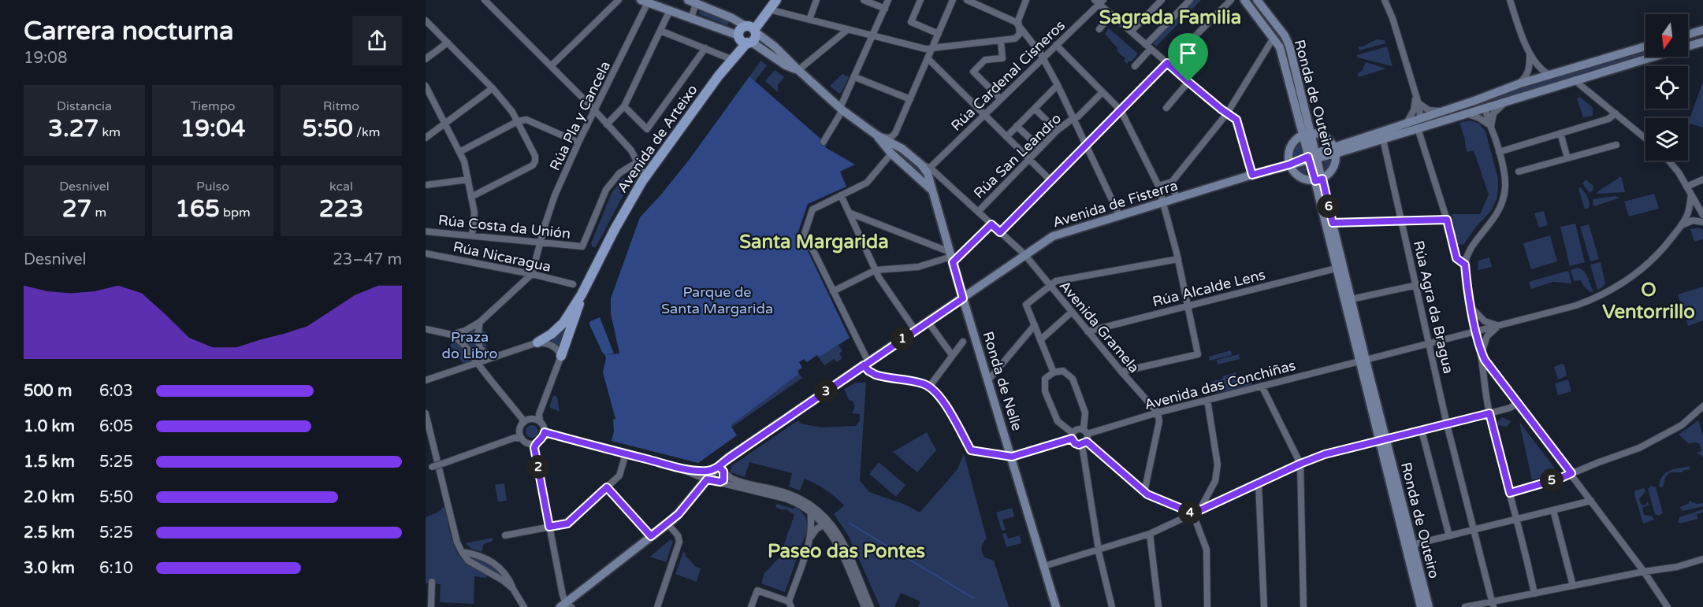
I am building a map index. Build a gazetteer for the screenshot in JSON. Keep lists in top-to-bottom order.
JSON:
{
  "streets": {
    "main road": [
      "Ronda de Outeiro",
      "Avenida de Arteixo",
      "Avenida de Fisterra",
      "Ronda de Nelle"
    ],
    "street": [
      "Rúa Cardenal Cisneros",
      "Rúa Pla y Cancela",
      "Rúa San Leandro",
      "Rúa Costa da Unión",
      "Rúa Nicaragua",
      "Rúa Alcalde Lens",
      "Rúa Agra da Bragua",
      "Avenida Gramela",
      "Avenida das Conchiñas"
    ]
  },
  "crossings": [
    ["Rúa Cardenal Cisneros", "Avenida Gramela"],
    ["Rúa Cardenal Cisneros", "Ronda de Nelle"],
    ["Ronda de Outeiro", "Avenida de Fisterra"],
    ["Ronda de Outeiro", "Rúa Alcalde Lens"],
    ["Ronda de Outeiro", "Avenida das Conchiñas"],
    ["Rúa Pla y Cancela", "Rúa Costa da Unión"],
    ["Rúa Pla y Cancela", "Rúa Nicaragua"],
    ["Rúa Pla y Cancela", "Ronda de Nelle"],
    ["Avenida de Arteixo", "Ronda de Nelle"],
    ["Rúa San Leandro", "Avenida Gramela"],
    ["Avenida de Fisterra", "Rúa Agra da Bragua"],
    ["Avenida de Fisterra", "Avenida Gramela"],
    ["Avenida de Fisterra", "Ronda de Nelle"],
    ["Rúa Alcalde Lens", "Avenida Gramela"],
    ["Rúa Agra da Bragua", "Avenida das Conchiñas"],
    ["Avenida Gramela", "Ronda de Nelle"],
    ["Avenida Gramela", "Avenida das Conchiñas"],
    ["Ronda de Nelle", "Avenida das Conchiñas"]
  ],
  "districts": [
    "Sagrada Familia",
    "Santa Margarida",
    "O Ventorrillo",
    "Paseo das Pontes"
  ],
  "parks": ["Parque de Santa Margarida", "Praza do Libro"],
  "north": "bottom",
  "page": {
    "heading": ["Carrera nocturna", "19:08"],
    "stats": [
      ["Distancia", "3.27 km"],
      ["Tiempo", "19:04"],
      ["Ritmo", "5:50 /km"],
      ["Desnivel", "27 m"],
      ["Pulso", "165 bpm"],
      ["kcal", "223"]
    ],
    "pins": [
      "6",
      "1",
      "3",
      "2",
      "5",
      "4"
    ],
    "chart": ["Desnivel", "23–47 m"],
    "list": [
      {
        "name": "500 m",
        "note": "6:03"
      },
      {
        "name": "1.0 km",
        "note": "6:05"
      },
      {
        "name": "1.5 km",
        "note": "5:25"
      },
      {
        "name": "2.0 km",
        "note": "5:50"
      },
      {
        "name": "2.5 km",
        "note": "5:25"
      },
      {
        "name": "3.0 km",
        "note": "6:10"
      }
    ]
  }
}
